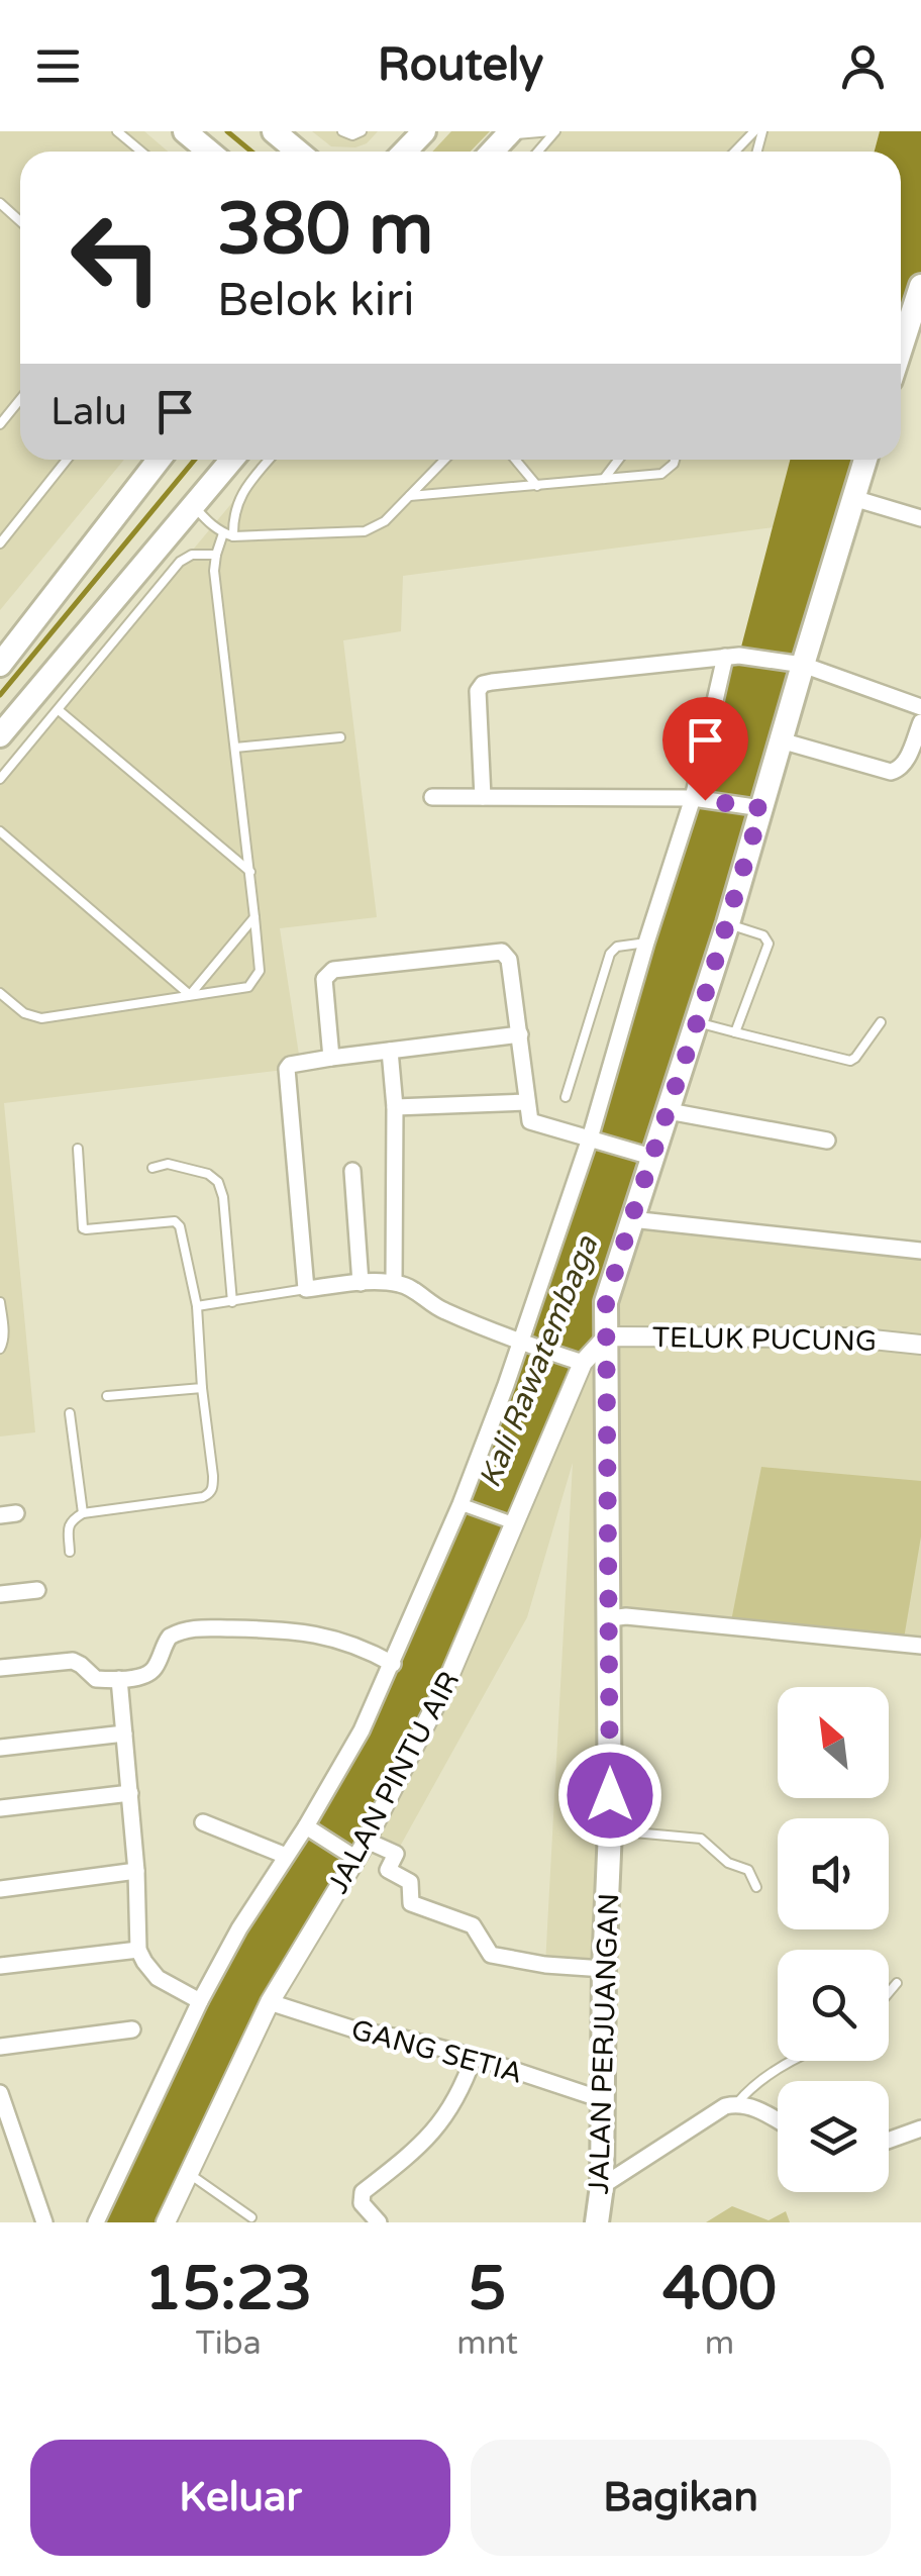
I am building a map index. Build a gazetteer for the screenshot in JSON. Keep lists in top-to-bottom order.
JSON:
{
  "streets": {
    "main road": ["JALAN PERJUANGAN"],
    "street": ["TELUK PUCUNG", "JALAN PINTU AIR", "GANG SETIA"]
  },
  "crossings": [
    ["TELUK PUCUNG", "JALAN PINTU AIR"],
    ["TELUK PUCUNG", "JALAN PERJUANGAN"],
    ["JALAN PINTU AIR", "JALAN PERJUANGAN"],
    ["JALAN PINTU AIR", "GANG SETIA"],
    ["JALAN PERJUANGAN", "GANG SETIA"]
  ],
  "water": ["Kali Rawatembaga"],
  "north": "top left",
  "page": {
    "header": "Routely",
    "turn": ["380 m", "Belok kiri"],
    "then": "Lalu",
    "eta": [
      "15:23",
      "Tiba",
      "5",
      "mnt",
      "400",
      "m"
    ],
    "buttons": ["Keluar", "Bagikan"]
  }
}
